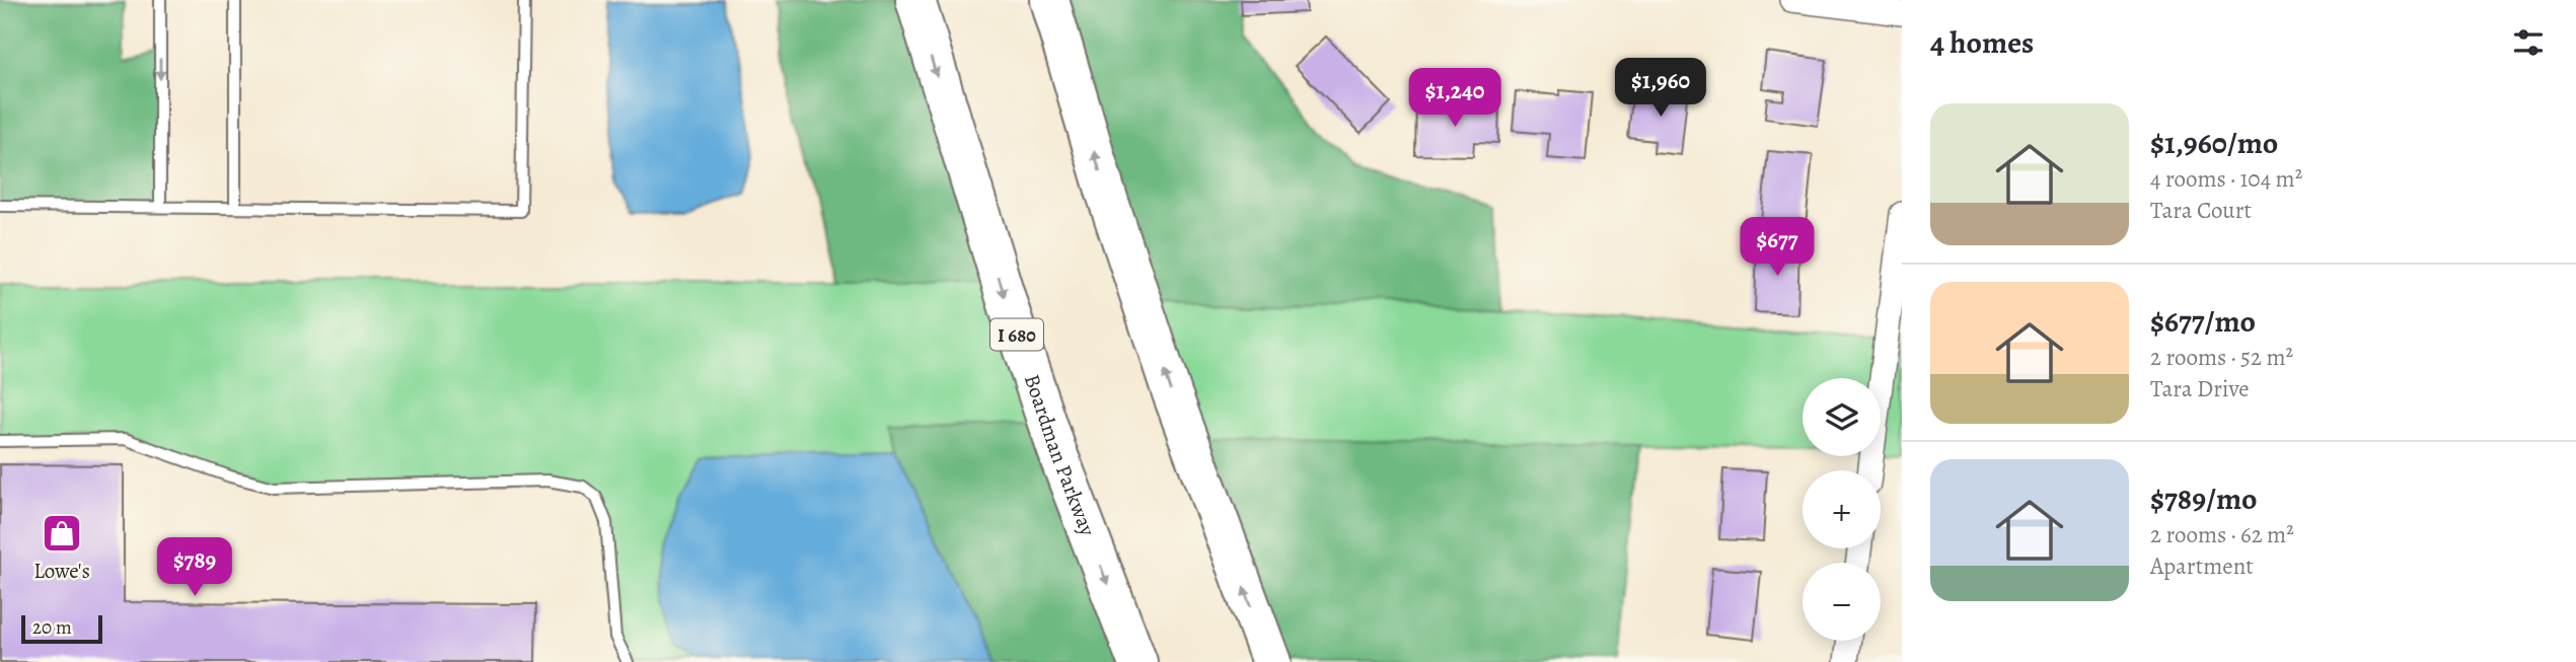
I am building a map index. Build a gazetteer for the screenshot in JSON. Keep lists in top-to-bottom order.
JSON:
{
  "streets": {
    "highway": ["I 680", "Boardman Parkway"]
  },
  "places": {
    "shop": ["Lowe's"]
  },
  "scale_bar": "20 m",
  "page": {
    "heading": "4 homes",
    "price": [
      "$1,960",
      "$1,240",
      "$677",
      "$789"
    ],
    "list": [
      {
        "name": "$1,960/mo",
        "note": "4 rooms · 104 m² · Tara Court"
      },
      {
        "name": "$677/mo",
        "note": "2 rooms · 52 m² · Tara Drive"
      },
      {
        "name": "$789/mo",
        "note": "2 rooms · 62 m² · Apartment"
      }
    ],
    "map_buttons": ["+", "−"],
    "scale": "20 m"
  }
}
